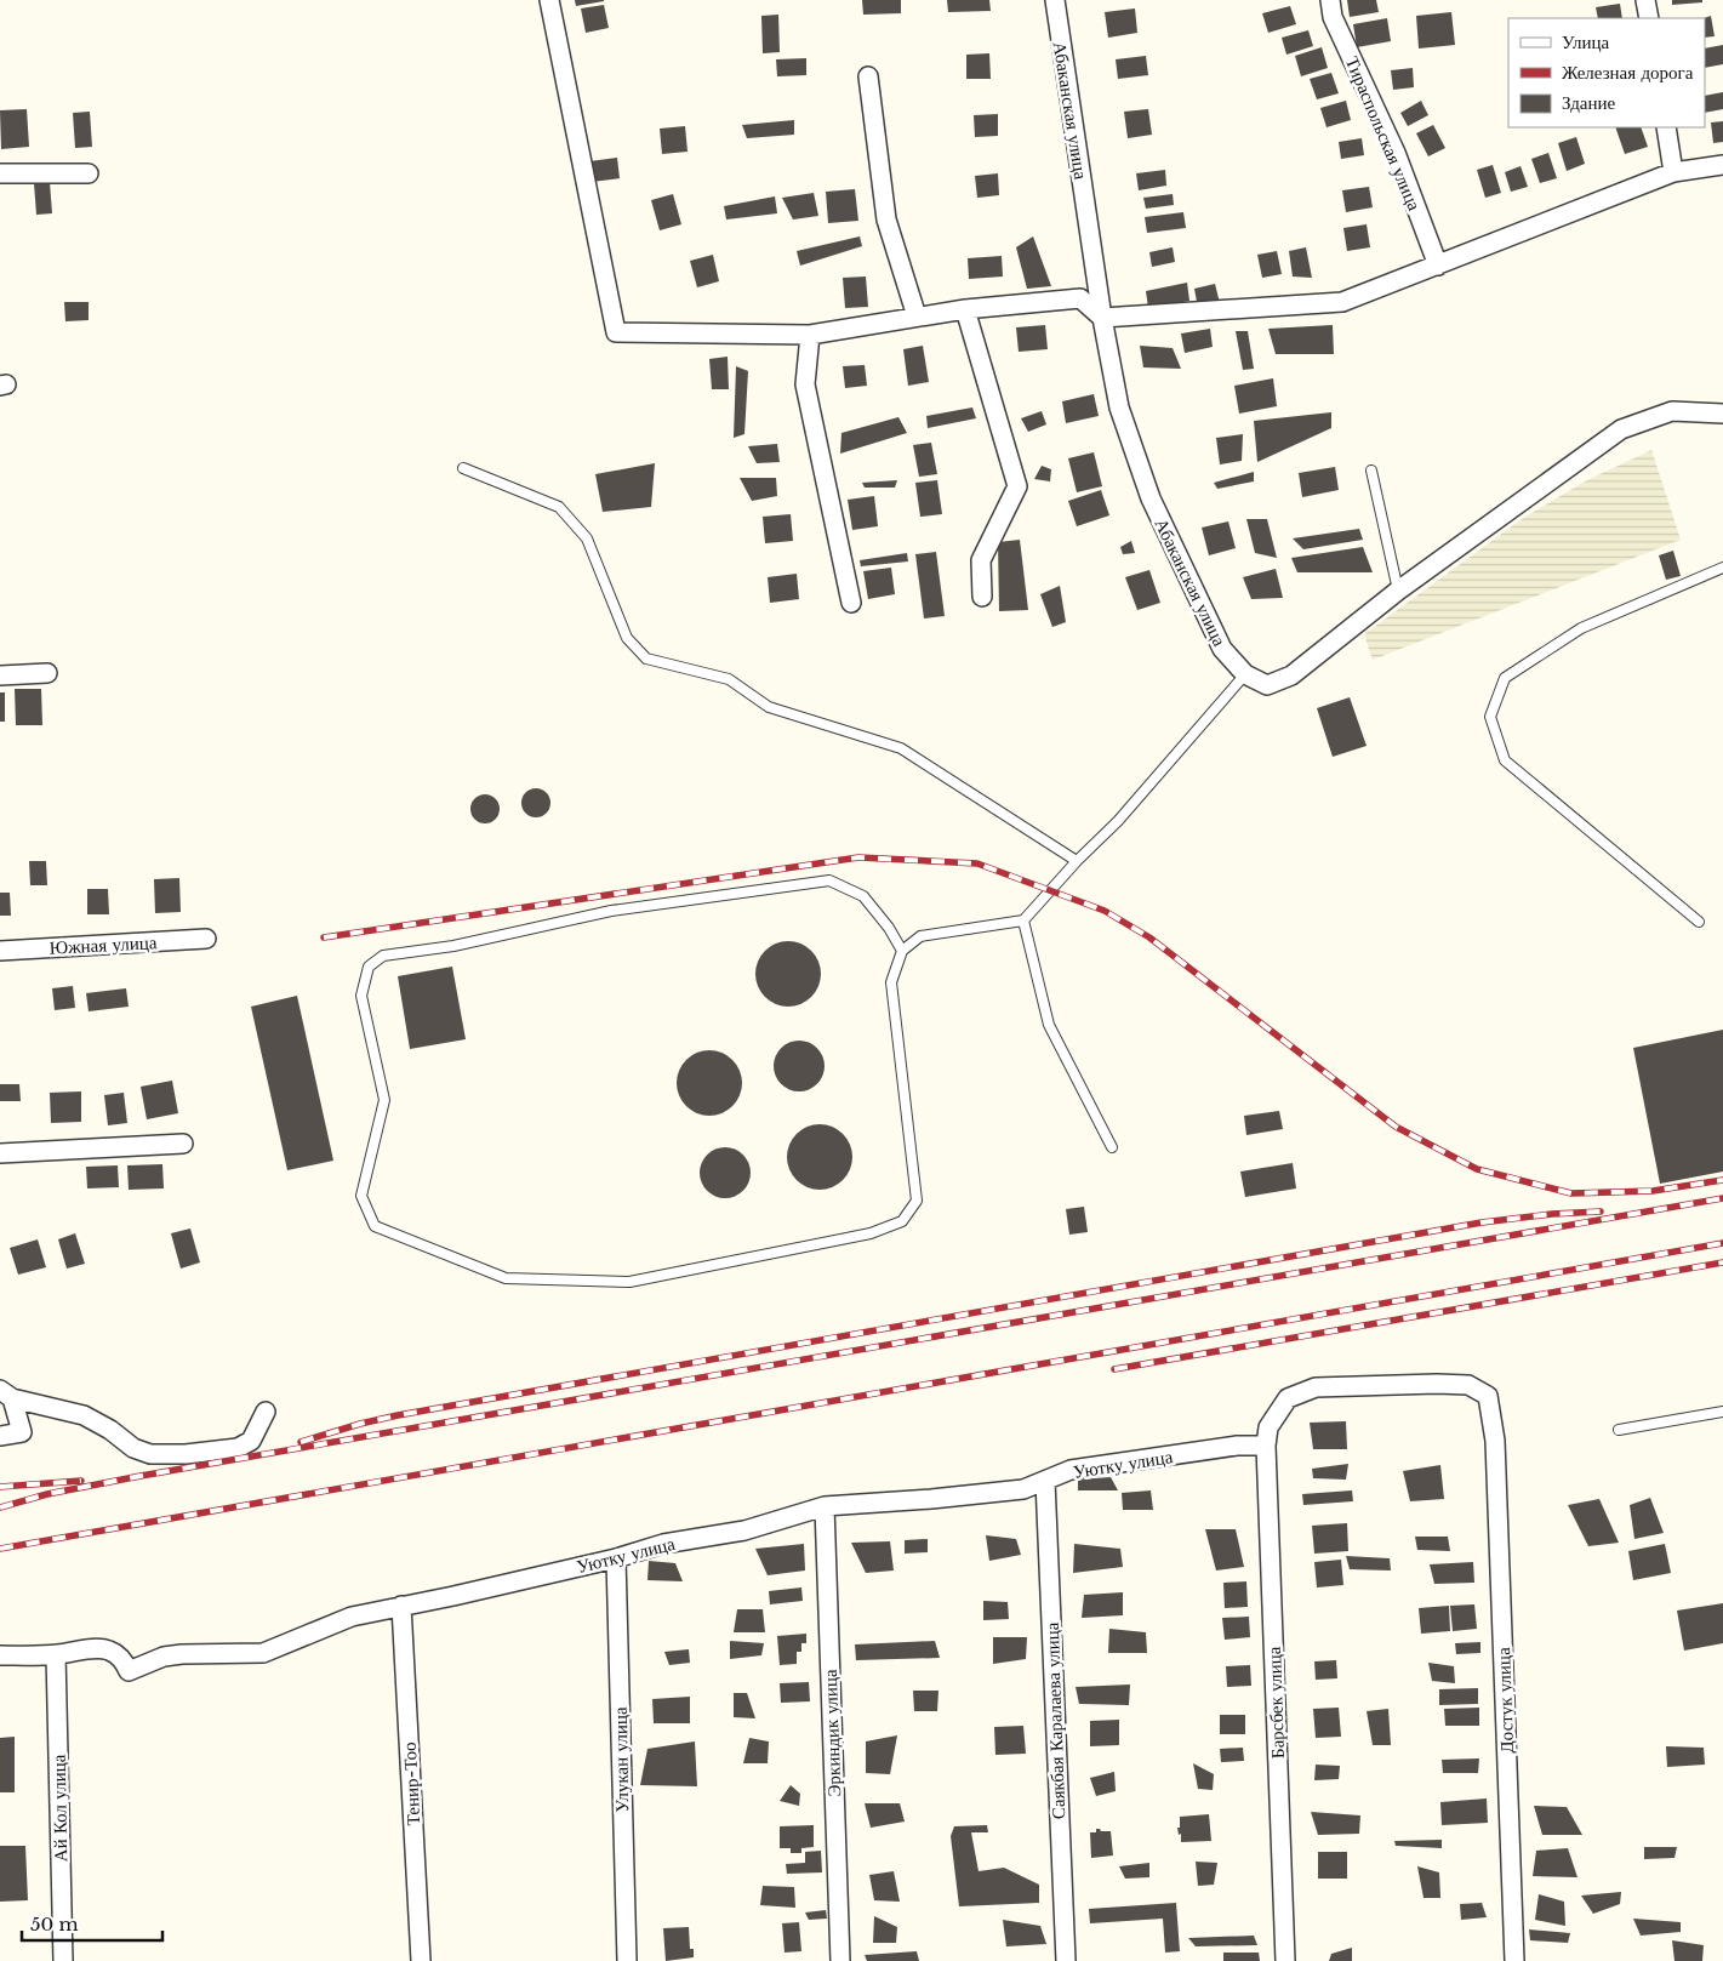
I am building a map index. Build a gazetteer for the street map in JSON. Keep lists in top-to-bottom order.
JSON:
{
  "streets": {
    "street": [
      "Абаканская улица",
      "Тираспольская улица",
      "Южная улица",
      "Уютку улица",
      "Достук улица",
      "Барсбек улица",
      "Саякбая Каралаева улица",
      "Эркиндик улица",
      "Улукан улица",
      "Тенир-Тоо",
      "Ай Кол улица"
    ]
  },
  "crossings": [
    ["Уютку улица", "Достук улица"],
    ["Уютку улица", "Барсбек улица"],
    ["Уютку улица", "Саякбая Каралаева улица"],
    ["Уютку улица", "Эркиндик улица"],
    ["Уютку улица", "Улукан улица"],
    ["Уютку улица", "Тенир-Тоо"],
    ["Уютку улица", "Ай Кол улица"],
    ["Достук улица", "Барсбек улица"]
  ],
  "legend": ["Улица", "Железная дорога", "Здание"],
  "scale_bar": "50 m"
}
